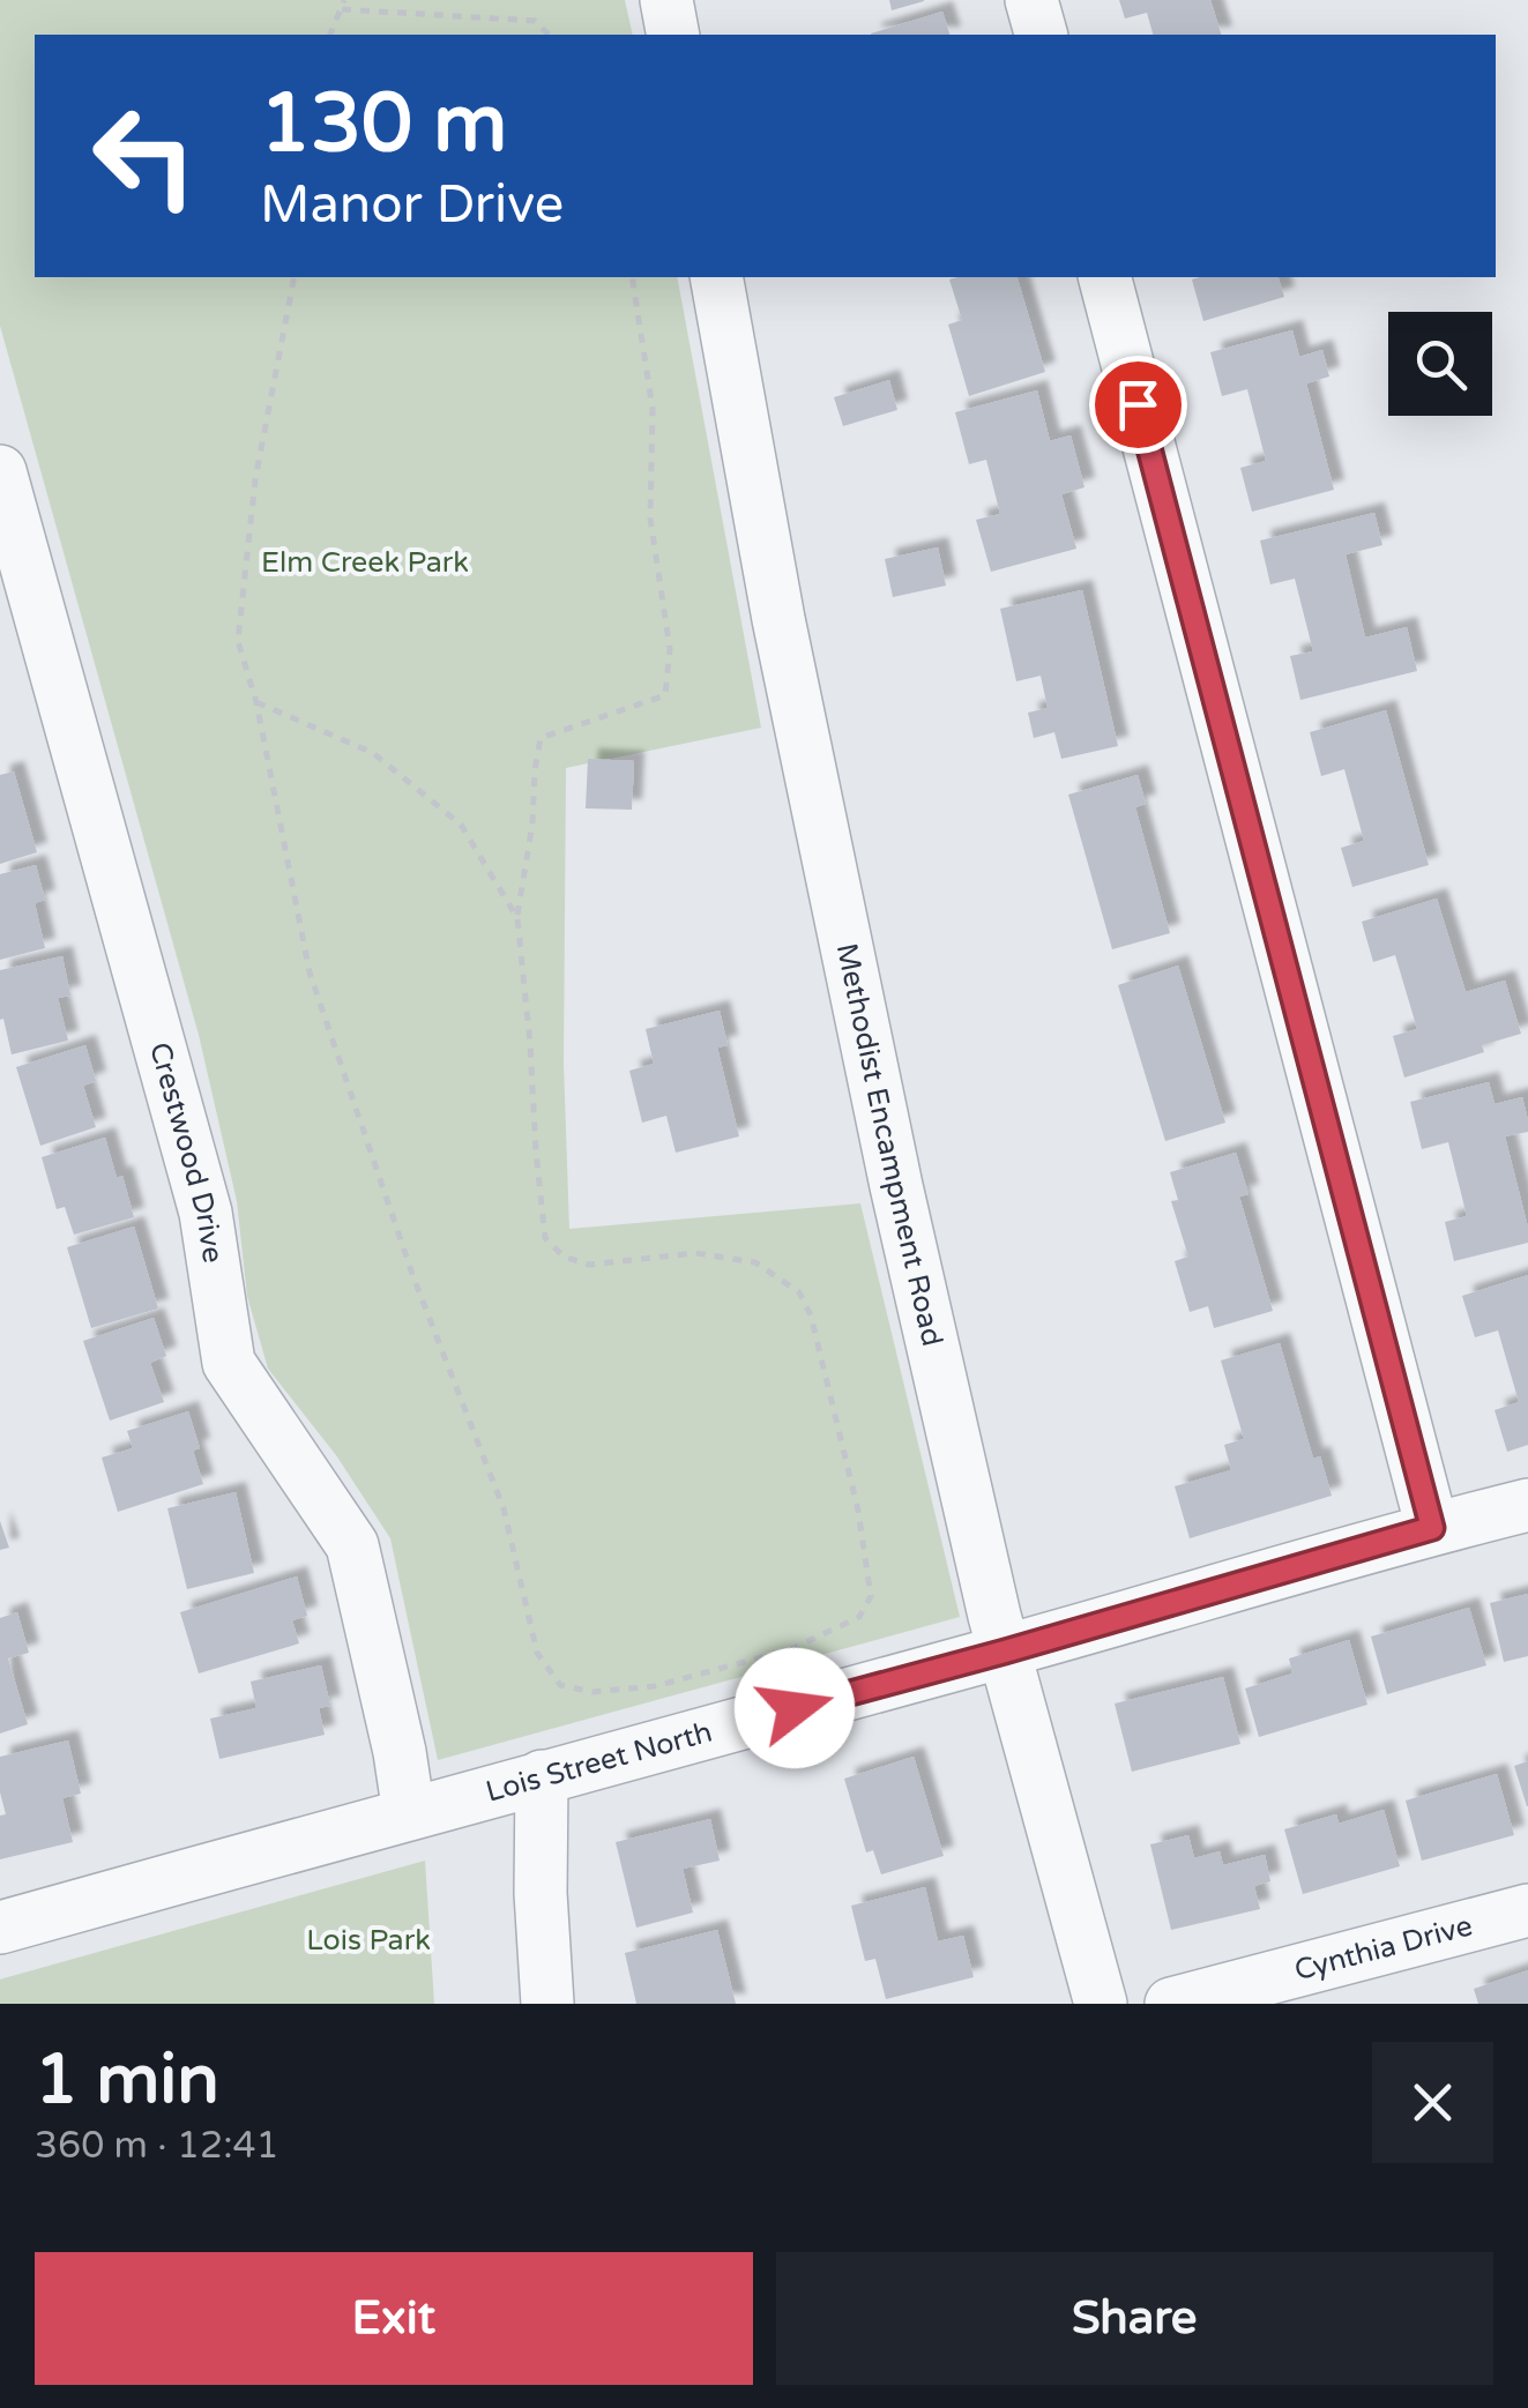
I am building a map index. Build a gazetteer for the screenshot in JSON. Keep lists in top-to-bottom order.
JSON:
{
  "streets": {
    "street": [
      "Methodist Encampment Road",
      "Crestwood Drive",
      "Lois Street North",
      "Cynthia Drive"
    ]
  },
  "crossings": [
    ["Methodist Encampment Road", "Lois Street North"],
    ["Crestwood Drive", "Lois Street North"]
  ],
  "parks": ["Elm Creek Park", "Lois Park"],
  "page": {
    "turn": ["130 m", "Manor Drive"],
    "heading": ["1 min", "360 m · 12:41"],
    "buttons": ["Exit", "Share"]
  }
}
